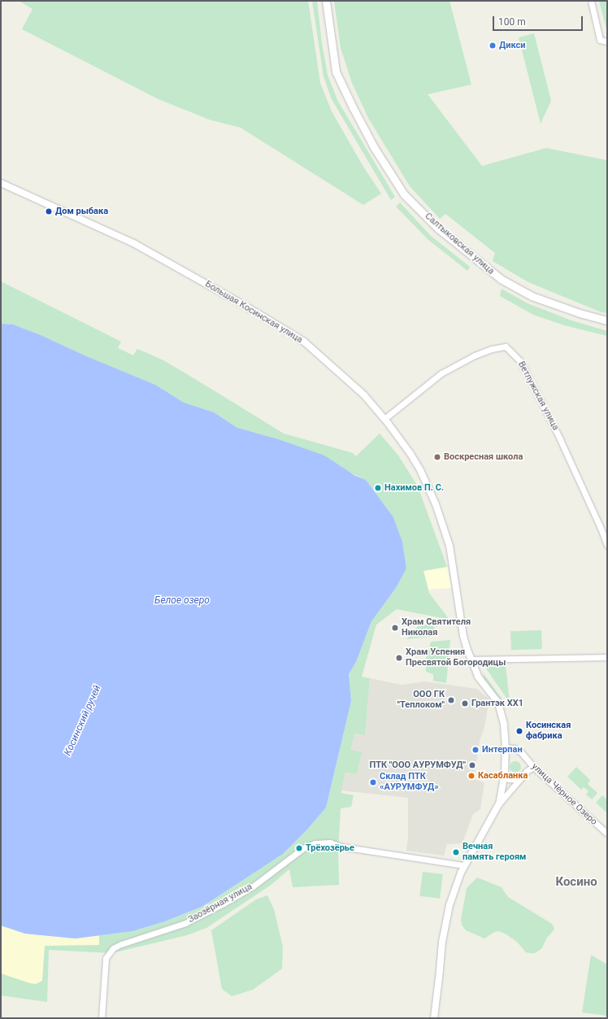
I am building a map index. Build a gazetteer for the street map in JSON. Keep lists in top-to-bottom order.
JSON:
{
  "streets": {
    "main road": ["Салтыковская улица"],
    "street": [
      "Большая Косинская улица",
      "Ветлужская улица",
      "улица Чёрное Озеро",
      "Заозёрная улица"
    ]
  },
  "crossings": [
    ["Большая Косинская улица", "Ветлужская улица"],
    ["Большая Косинская улица", "улица Чёрное Озеро"],
    ["Большая Косинская улица", "Заозёрная улица"]
  ],
  "districts": ["Косино"],
  "water": ["Белое озеро", "Косинский ручей"],
  "places": [
    "Дикси",
    "Дом рыбака",
    "Воскресная школа",
    "Нахимов П. С.",
    "Храм Святителя Николая",
    "Храм Успения Пресвятой Богородицы",
    "ООО ГК \"Теплоком\"",
    "Грантэк ХХ1",
    "Косинская фабрика",
    "Интерпан",
    "ПТК \"ООО АУРУМФУД\"",
    "Касабланка",
    "Склад ПТК «АУРУМФУД»",
    "Трёхозёрье",
    "Вечная память героям"
  ],
  "scale_bar": "100 m"
}
